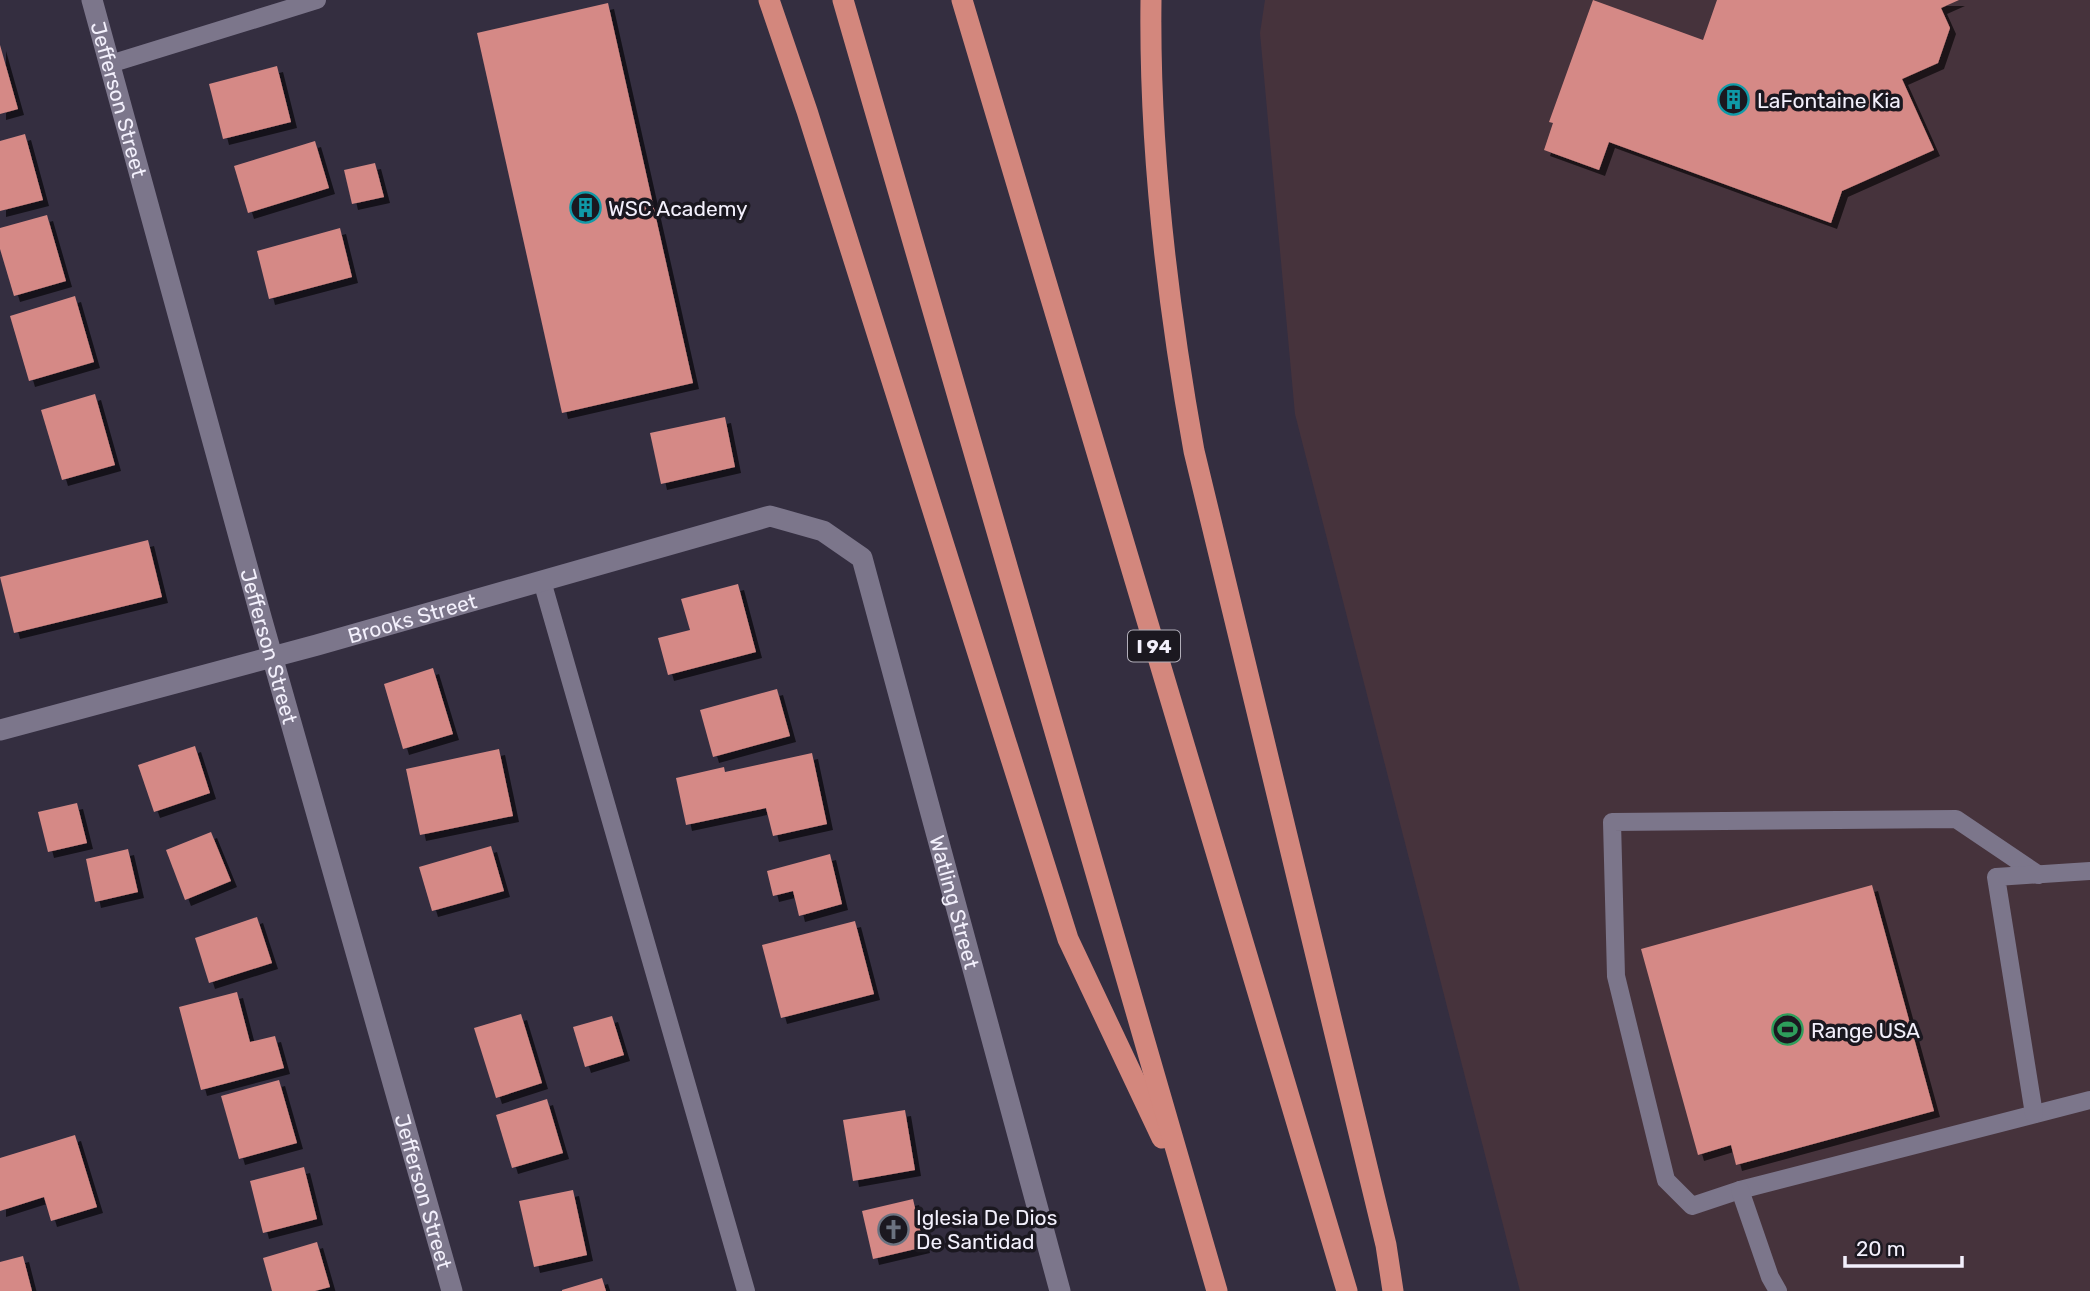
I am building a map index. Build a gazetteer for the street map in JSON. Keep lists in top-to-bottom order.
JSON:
{
  "streets": {
    "highway": ["I 94"],
    "street": ["Jefferson Street", "Brooks Street", "Watling Street"]
  },
  "crossings": [
    ["Jefferson Street", "Brooks Street"],
    ["Brooks Street", "Watling Street"]
  ],
  "places": {
    "building": ["LaFontaine Kia", "WSC Academy"],
    "sports": ["Range USA"],
    "church": ["Iglesia De Dios De Santidad"]
  },
  "scale_bar": "20 m"
}
